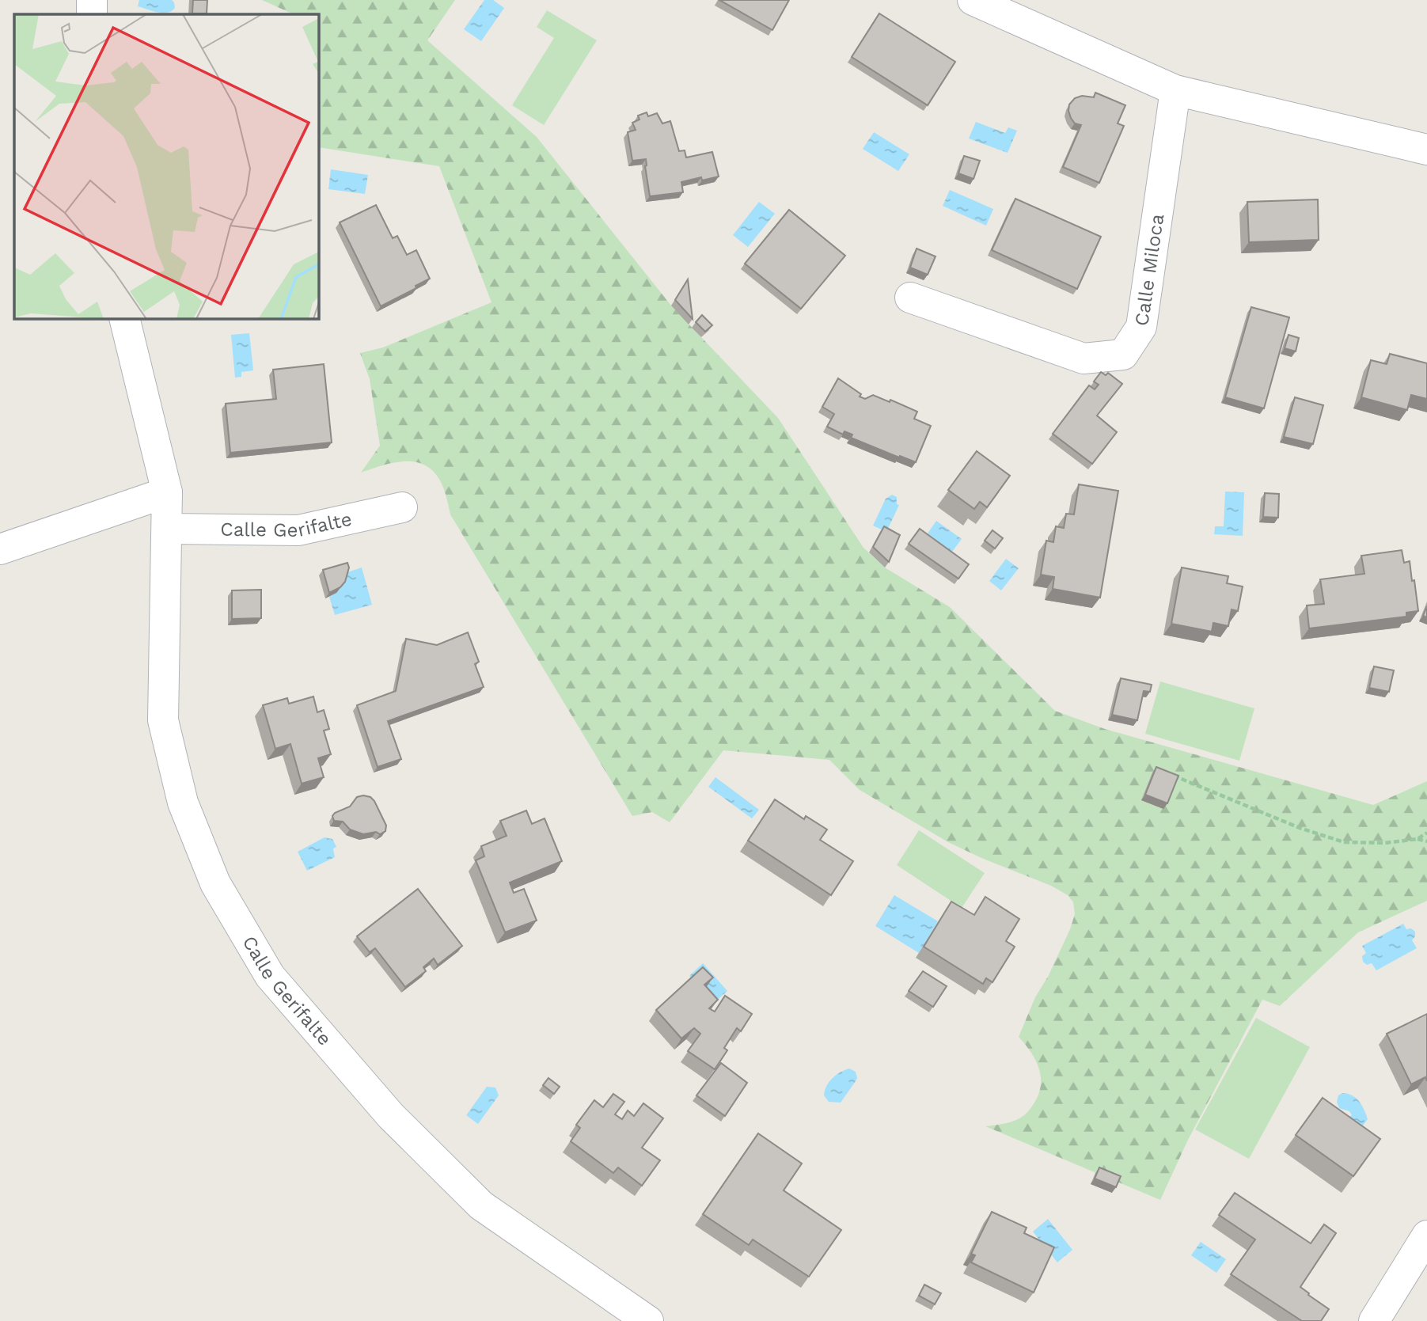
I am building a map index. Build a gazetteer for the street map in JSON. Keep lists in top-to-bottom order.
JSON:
{
  "streets": {
    "street": ["Calle Miloca", "Calle Gerifalte"]
  }
}
